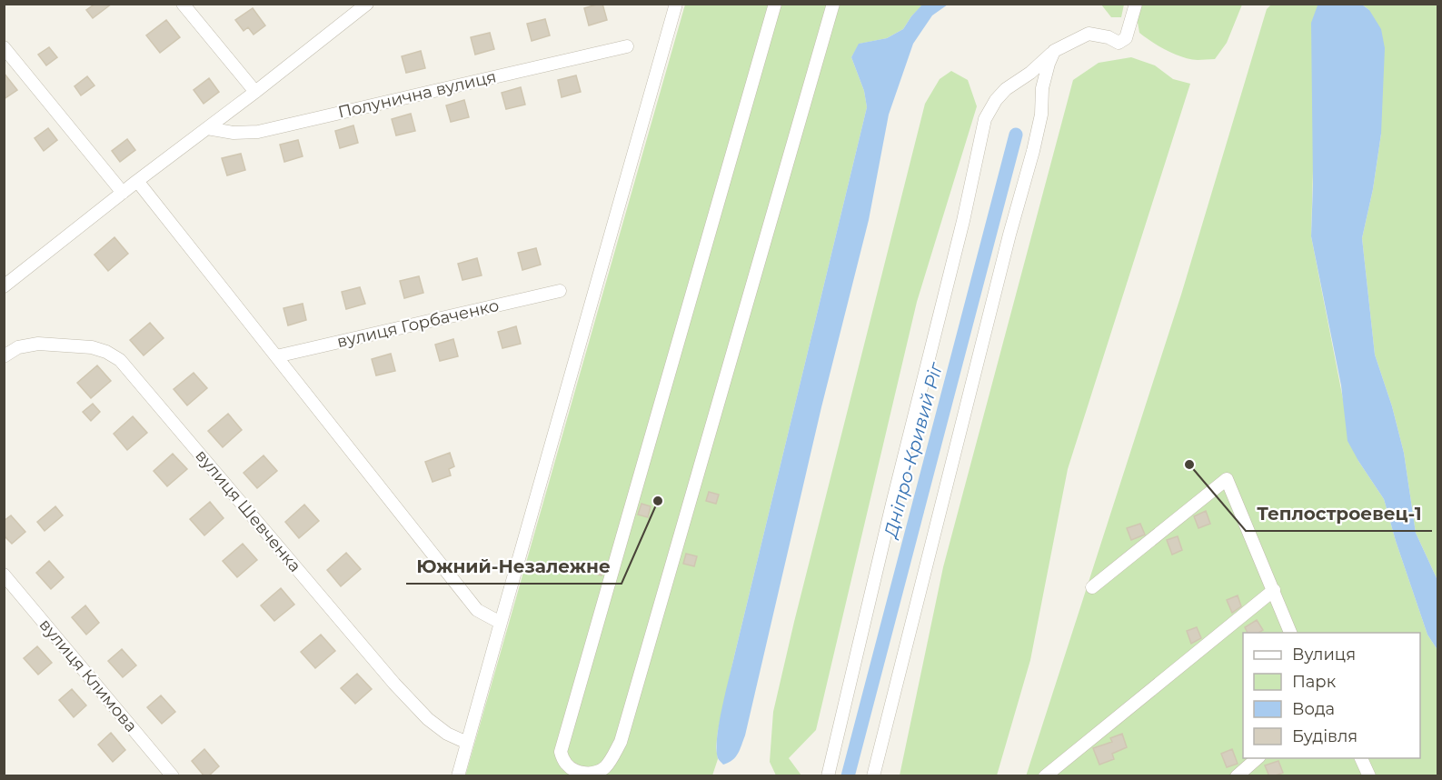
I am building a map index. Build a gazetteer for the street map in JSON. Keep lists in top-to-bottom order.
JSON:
{
  "streets": {
    "street": [
      "Полунична вулиця",
      "вулиця Горбаченко",
      "вулиця Шевченка",
      "вулиця Климова"
    ]
  },
  "water": ["Дніпро-Кривий Ріг"],
  "places": ["Теплостроевец-1", "Южний-Незалежне"],
  "legend": [
    "Вулиця",
    "Парк",
    "Вода",
    "Будівля"
  ]
}
